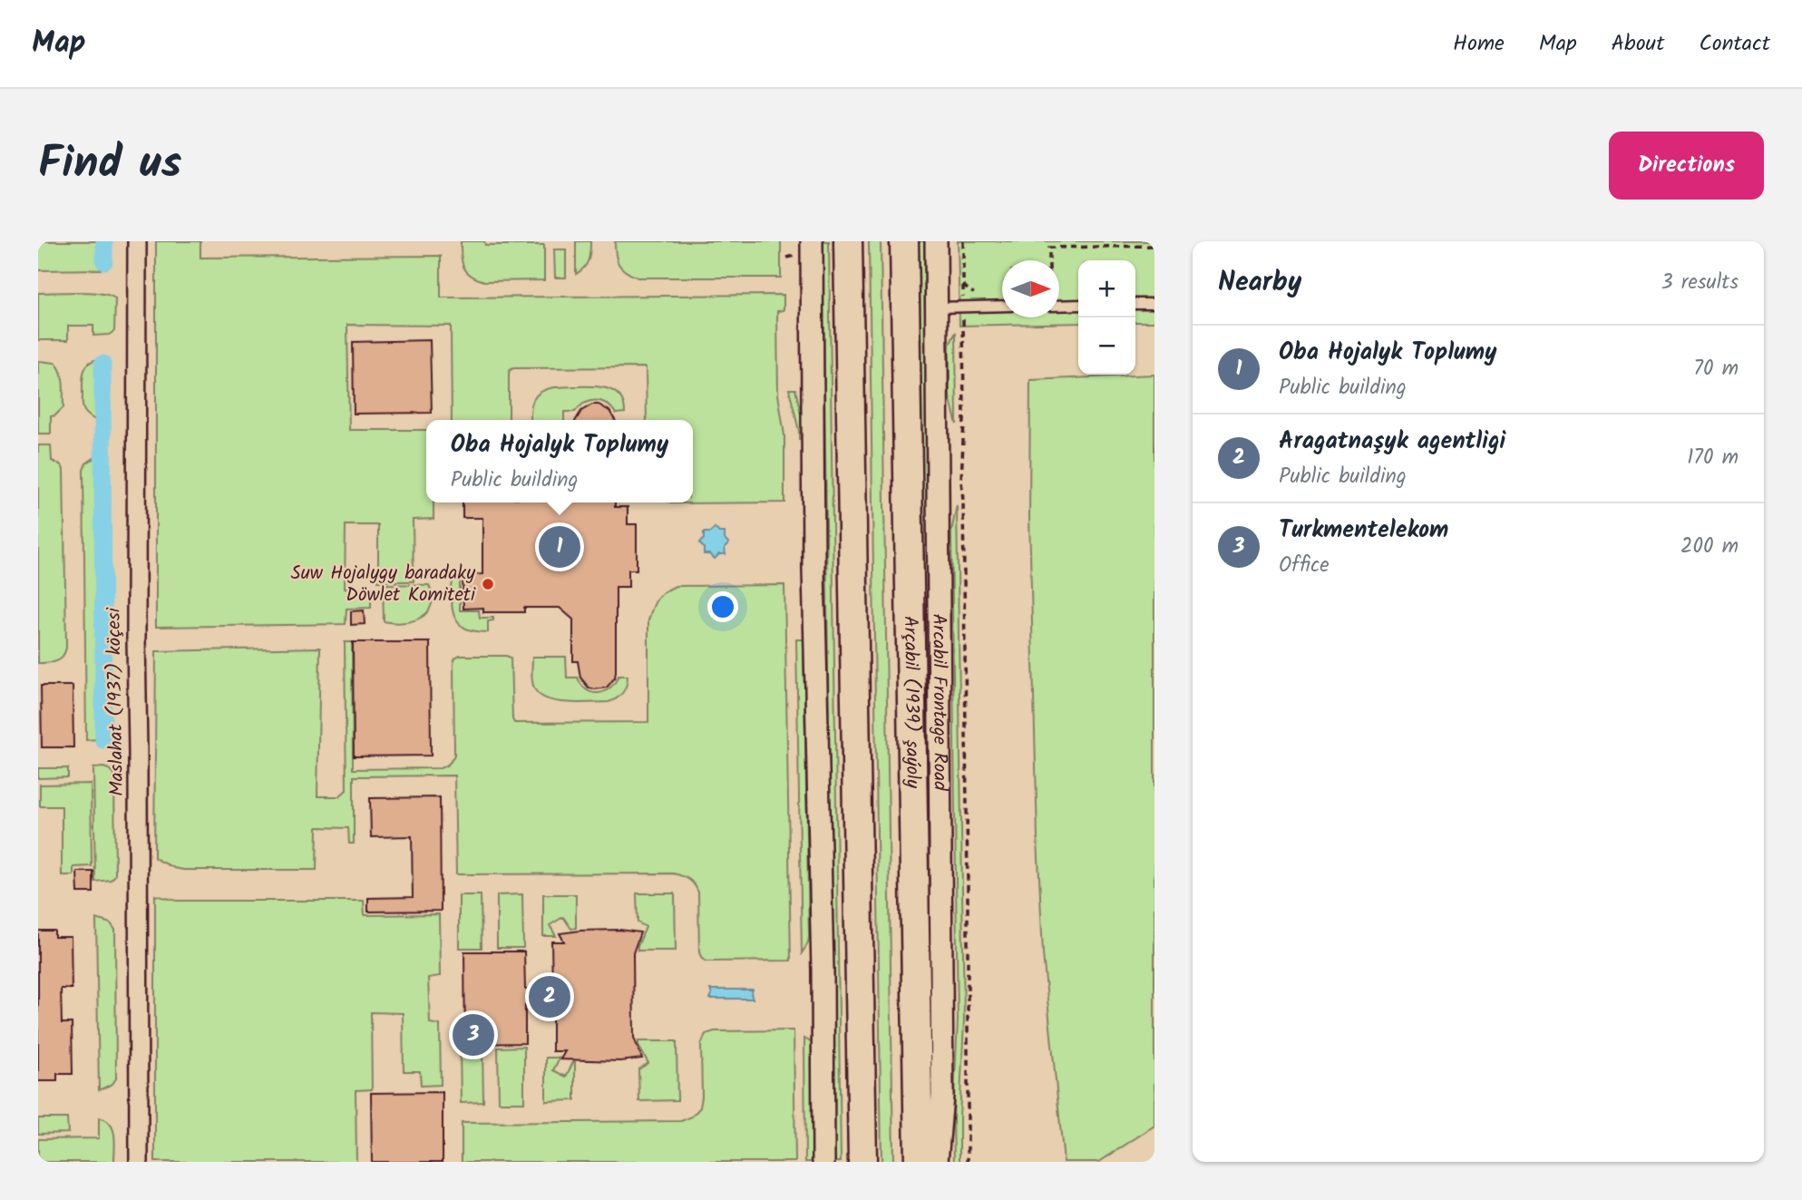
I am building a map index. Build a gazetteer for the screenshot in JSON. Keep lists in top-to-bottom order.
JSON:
{
  "streets": {
    "main road": ["Arçabil (1939) şaýoly"],
    "street": ["Maslahat (1937) köçesi", "Arcabil Frontage Road"]
  },
  "places": ["Suw Hojalygy baradaky Döwlet Komiteti"],
  "north": "right",
  "page": {
    "header": "Map",
    "nav": [
      "Home",
      "Map",
      "About",
      "Contact"
    ],
    "title": "Find us",
    "buttons": "Directions",
    "heading": ["Nearby", "3 results"],
    "map_buttons": ["+", "−"],
    "list": [
      {
        "mark": "1",
        "name": "Oba Hojalyk Toplumy",
        "note": "Public building",
        "value": "70 m"
      },
      {
        "mark": "2",
        "name": "Aragatnaşyk agentligi",
        "note": "Public building",
        "value": "170 m"
      },
      {
        "mark": "3",
        "name": "Turkmentelekom",
        "note": "Office",
        "value": "200 m"
      }
    ],
    "popup": ["Oba Hojalyk Toplumy", "Public building"],
    "pins": ["1", "2", "3"]
  }
}
